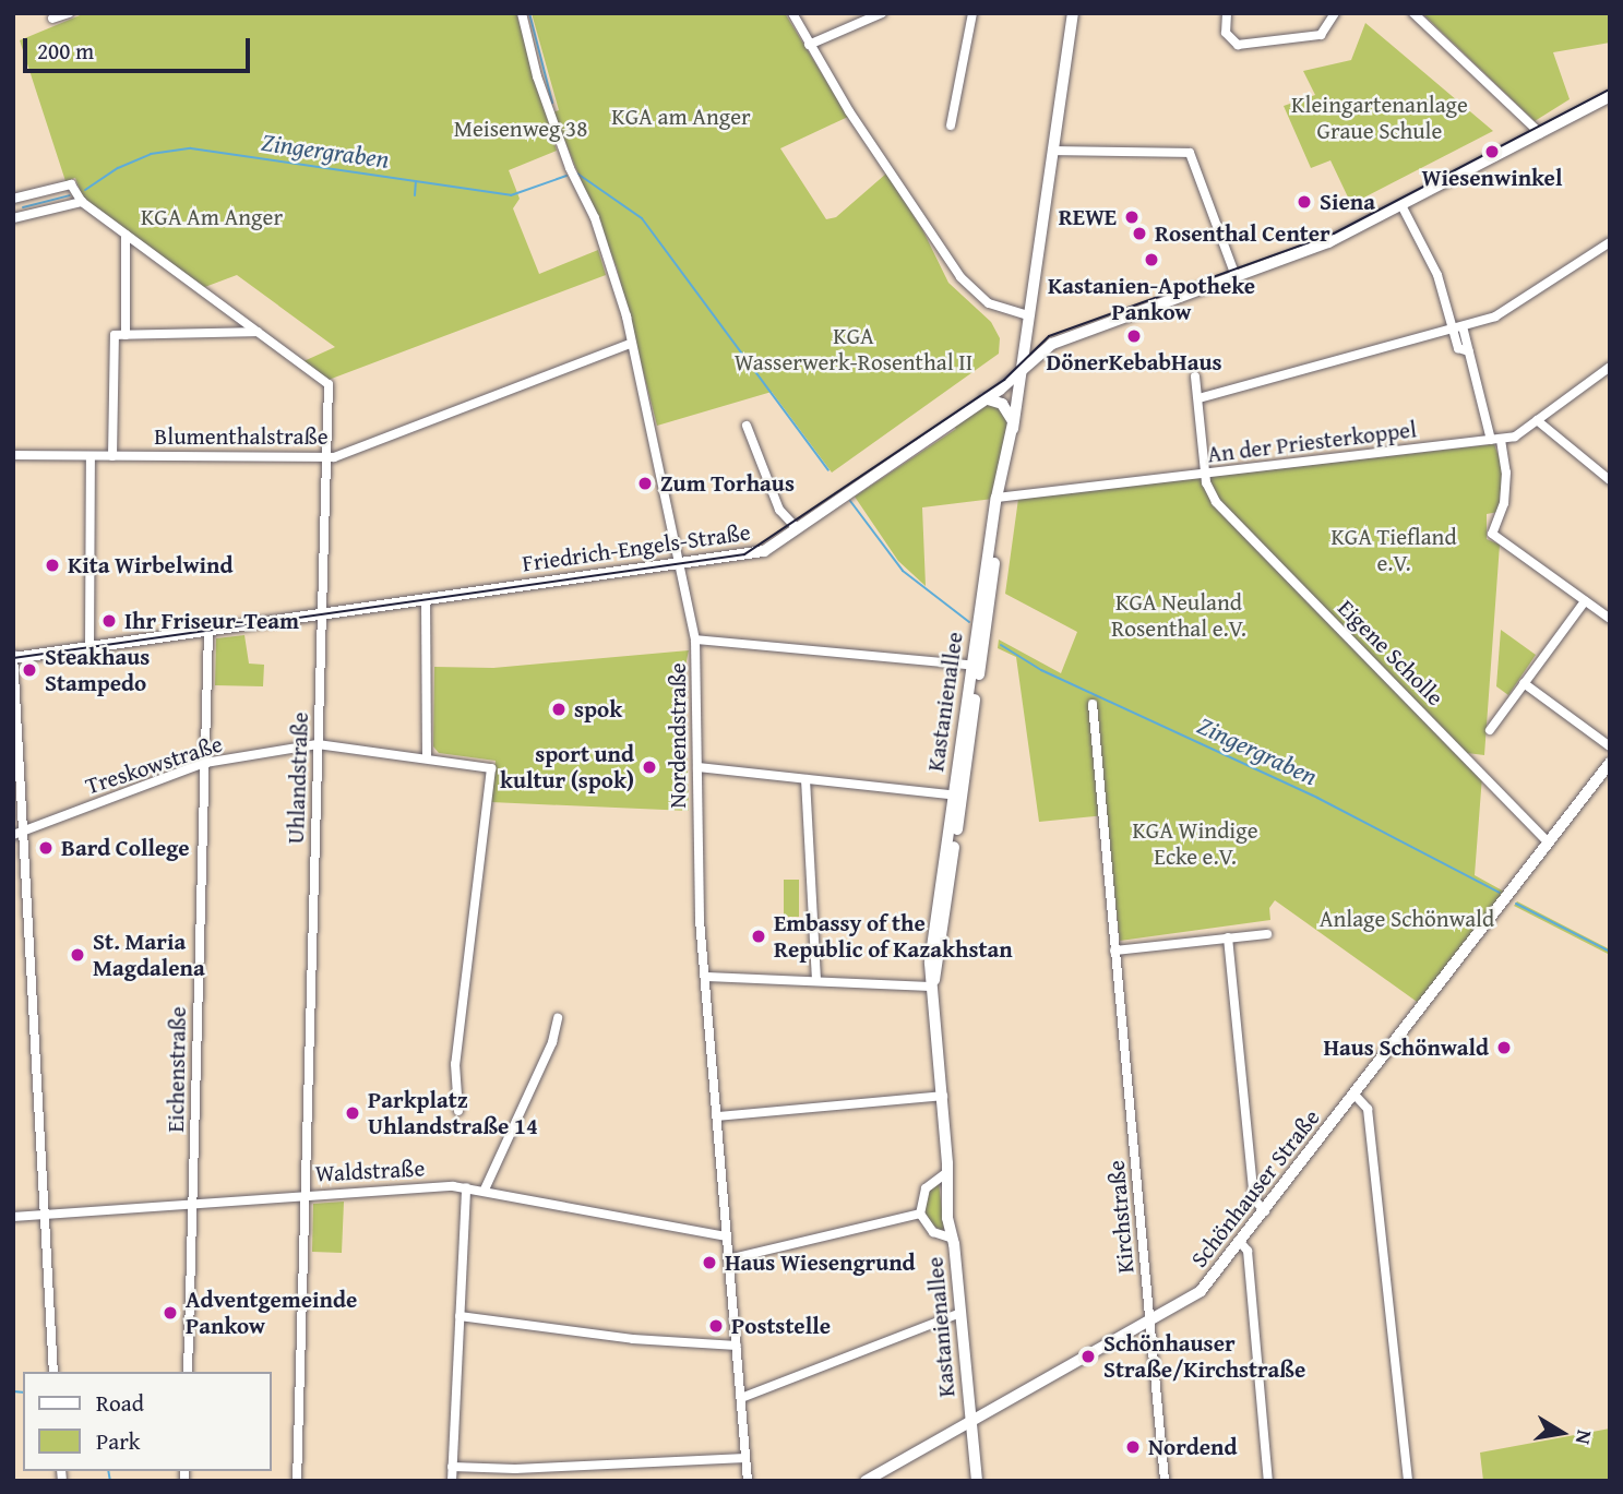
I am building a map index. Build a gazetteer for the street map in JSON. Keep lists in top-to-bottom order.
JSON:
{
  "streets": {
    "street": [
      "Blumenthalstraße",
      "An der Priesterkoppel",
      "Friedrich-Engels-Straße",
      "Eigene Scholle",
      "Kastanienallee",
      "Nordendstraße",
      "Treskowstraße",
      "Uhlandstraße",
      "Eichenstraße",
      "Waldstraße",
      "Schönhauser Straße",
      "Kirchstraße"
    ]
  },
  "crossings": [
    ["Blumenthalstraße", "Nordendstraße"],
    ["Blumenthalstraße", "Uhlandstraße"],
    ["An der Priesterkoppel", "Eigene Scholle"],
    ["An der Priesterkoppel", "Kastanienallee"],
    ["Friedrich-Engels-Straße", "Kastanienallee"],
    ["Friedrich-Engels-Straße", "Nordendstraße"],
    ["Friedrich-Engels-Straße", "Uhlandstraße"],
    ["Friedrich-Engels-Straße", "Eichenstraße"],
    ["Eigene Scholle", "Schönhauser Straße"],
    ["Kastanienallee", "Schönhauser Straße"],
    ["Nordendstraße", "Waldstraße"],
    ["Treskowstraße", "Uhlandstraße"],
    ["Treskowstraße", "Eichenstraße"],
    ["Uhlandstraße", "Waldstraße"],
    ["Eichenstraße", "Waldstraße"],
    ["Schönhauser Straße", "Kirchstraße"]
  ],
  "water": ["Zingergraben"],
  "parks": [
    "Kleingartenanlage Graue Schule",
    "KGA am Anger",
    "Meisenweg 38",
    "KGA Am Anger",
    "KGA Wasserwerk-Rosenthal II",
    "KGA Tiefland e.V.",
    "KGA Neuland Rosenthal e.V.",
    "KGA Windige Ecke e.V.",
    "Anlage Schönwald"
  ],
  "places": [
    "Wiesenwinkel",
    "Siena",
    "REWE",
    "Rosenthal Center",
    "Kastanien-Apotheke Pankow",
    "DönerKebabHaus",
    "Zum Torhaus",
    "Kita Wirbelwind",
    "Ihr Friseur-Team",
    "Steakhaus Stampedo",
    "spok",
    "sport und kultur (spok)",
    "Bard College",
    "Embassy of the Republic of Kazakhstan",
    "St. Maria Magdalena",
    "Haus Schönwald",
    "Parkplatz Uhlandstraße 14",
    "Haus Wiesengrund",
    "Adventgemeinde Pankow",
    "Poststelle",
    "Schönhauser Straße/Kirchstraße",
    "Nordend"
  ],
  "legend": ["Road", "Park"],
  "scale_bar": "200 m",
  "north": "right"
}
